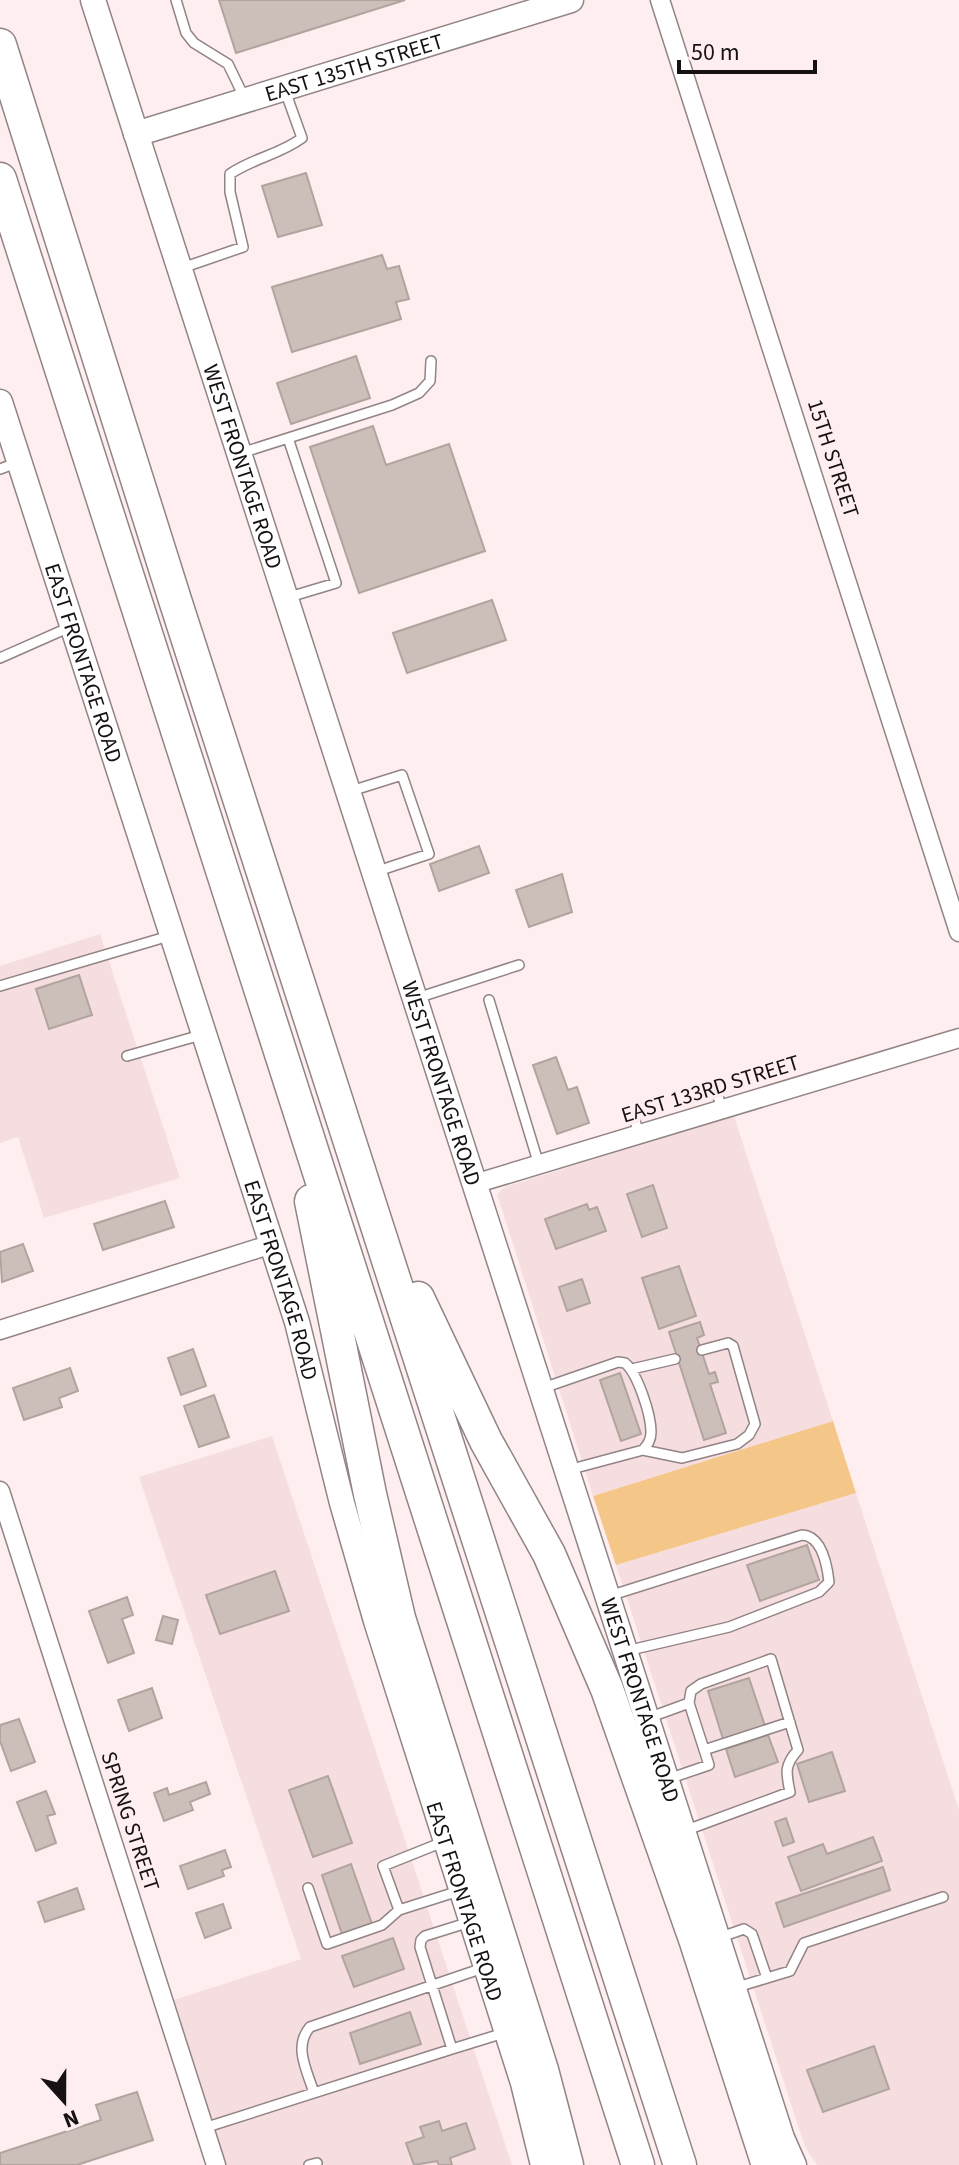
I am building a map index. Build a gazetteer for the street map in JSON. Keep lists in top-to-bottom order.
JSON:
{
  "streets": {
    "street": [
      "EAST 135TH STREET",
      "15TH STREET",
      "WEST FRONTAGE ROAD",
      "EAST FRONTAGE ROAD",
      "EAST 133RD STREET",
      "SPRING STREET"
    ]
  },
  "crossings": [
    ["EAST 135TH STREET", "WEST FRONTAGE ROAD"],
    ["WEST FRONTAGE ROAD", "EAST 133RD STREET"]
  ],
  "scale_bar": "50 m",
  "north": "bottom"
}
